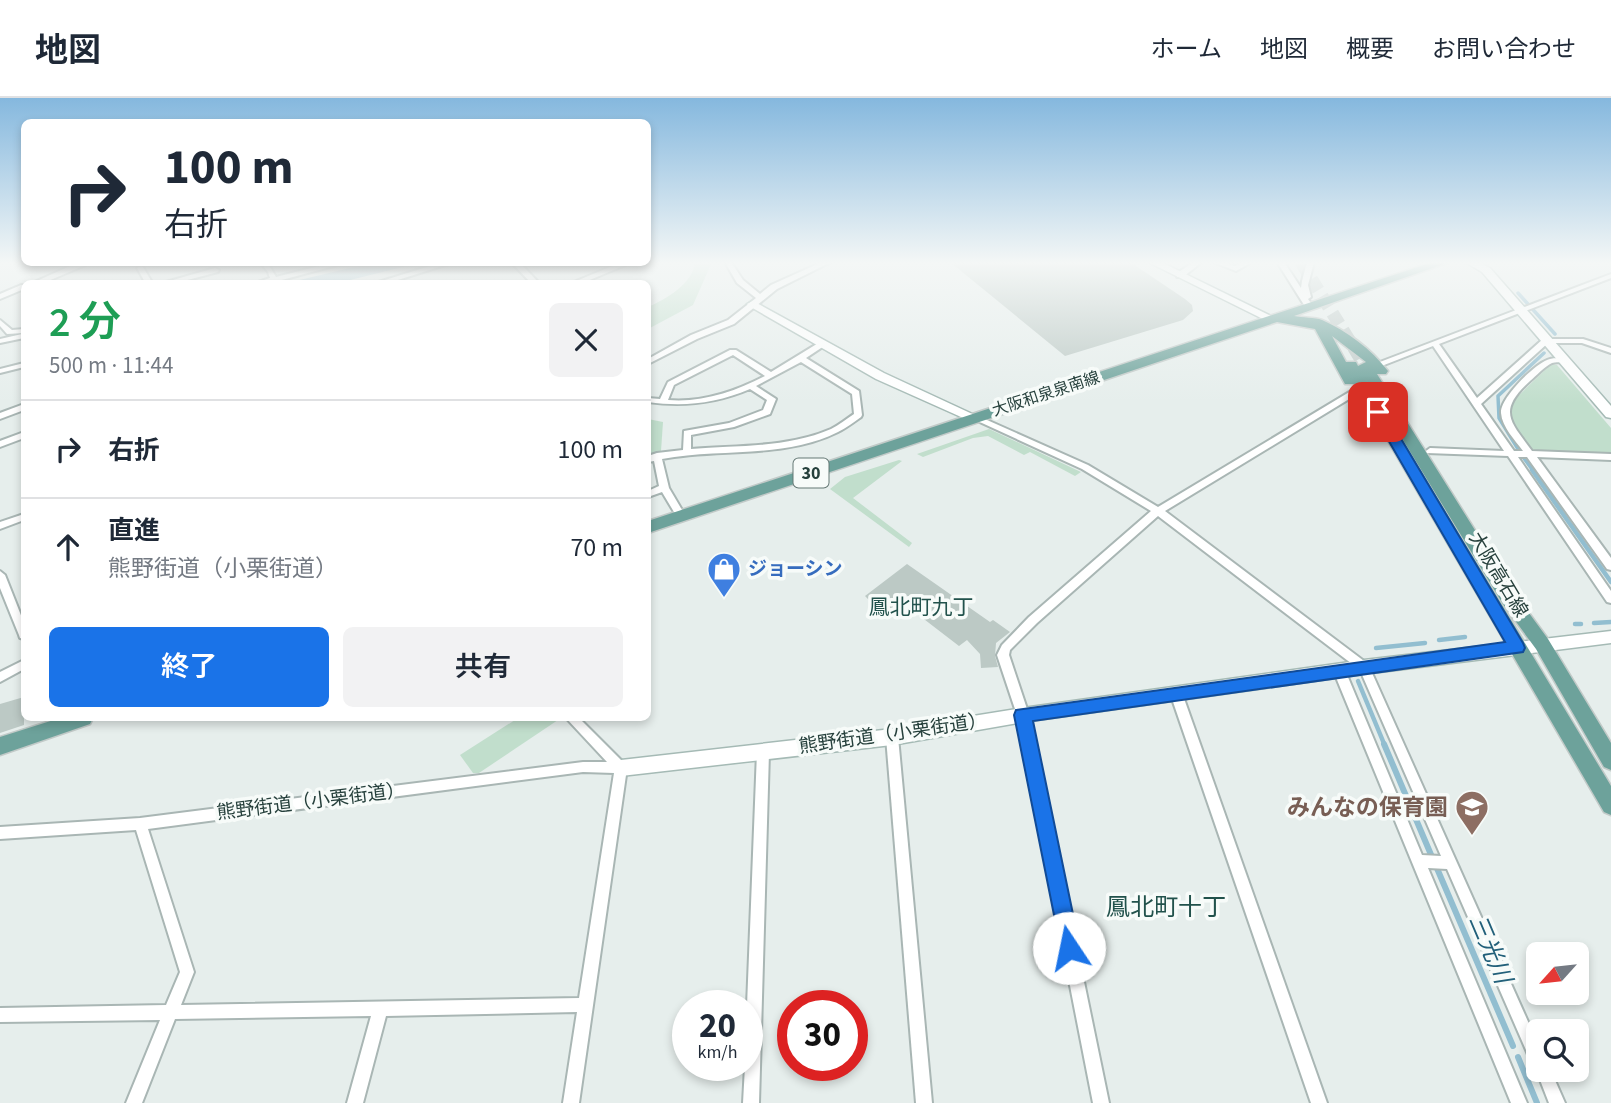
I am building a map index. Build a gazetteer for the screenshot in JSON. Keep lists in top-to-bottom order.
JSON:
{
  "streets": {
    "main road": ["大阪和泉泉南線", "30", "大阪高石線"],
    "street": ["熊野街道（小栗街道）"]
  },
  "districts": ["鳳北町九丁", "鳳北町十丁"],
  "water": ["三光川"],
  "places": {
    "shop": ["ジョーシン"],
    "school or university": ["みんなの保育園"]
  },
  "north": "bottom left",
  "page": {
    "header": "地図",
    "nav": [
      "ホーム",
      "地図",
      "概要",
      "お問い合わせ"
    ],
    "turn": ["100 m", "右折"],
    "heading": ["2 分", "500 m · 11:44"],
    "list": [
      {
        "name": "右折",
        "value": "100 m"
      },
      {
        "name": "直進",
        "note": "熊野街道（小栗街道）",
        "value": "70 m"
      }
    ],
    "buttons": ["終了", "共有"],
    "speed": "20 km/h",
    "limit": "30"
  }
}
